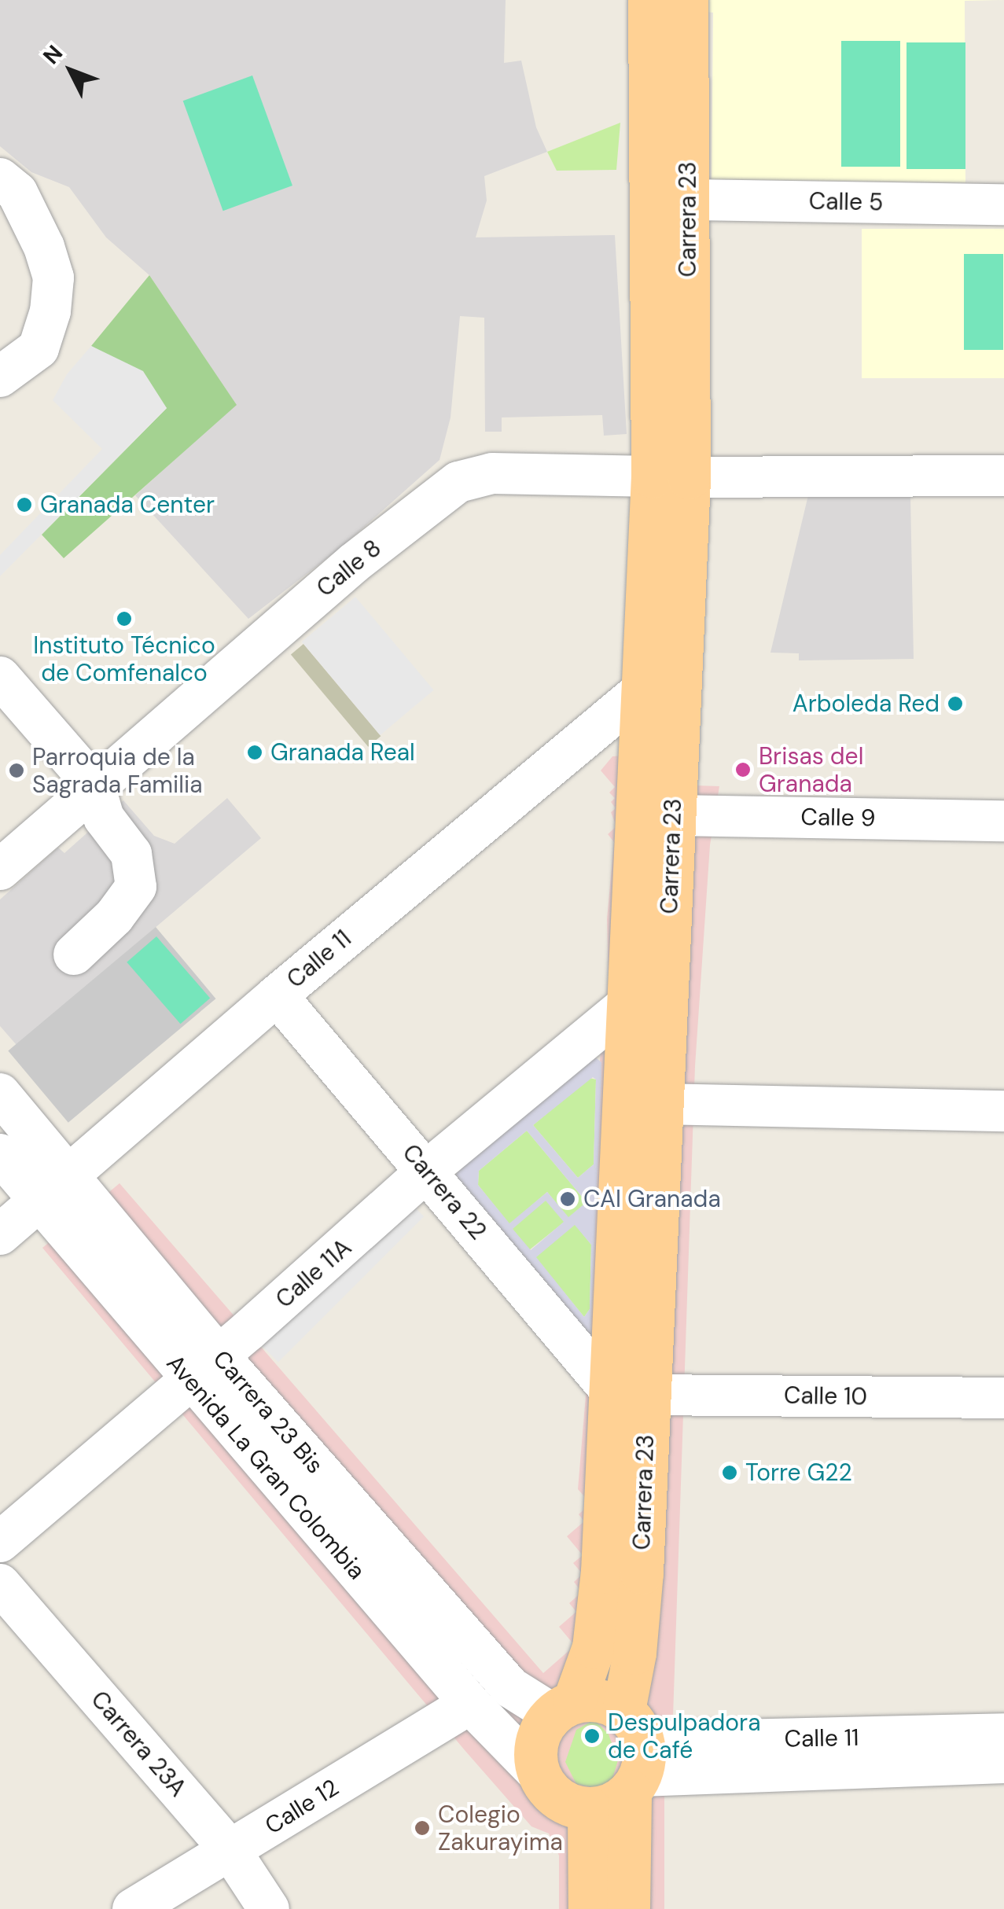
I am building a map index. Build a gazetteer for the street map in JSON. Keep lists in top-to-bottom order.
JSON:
{
  "streets": {
    "main road": ["Carrera 23"],
    "street": [
      "Calle 5",
      "Calle 8",
      "Calle 9",
      "Calle 11",
      "Carrera 22",
      "Calle 11A",
      "Calle 10",
      "Carrera 23 Bis",
      "Avenida La Gran Colombia",
      "Carrera 23A",
      "Calle 12"
    ]
  },
  "crossings": [
    ["Calle 5", "Carrera 23"],
    ["Carrera 23", "Calle 8"],
    ["Carrera 23", "Calle 9"],
    ["Carrera 23", "Calle 11"],
    ["Carrera 23", "Carrera 22"],
    ["Carrera 23", "Calle 11A"],
    ["Carrera 23", "Calle 10"],
    ["Carrera 23", "Carrera 23 Bis"],
    ["Carrera 23", "Avenida La Gran Colombia"],
    ["Calle 11", "Carrera 22"],
    ["Calle 11", "Carrera 23 Bis"],
    ["Calle 11", "Avenida La Gran Colombia"],
    ["Carrera 22", "Calle 11A"],
    ["Carrera 22", "Calle 10"],
    ["Calle 11A", "Carrera 23 Bis"],
    ["Calle 11A", "Avenida La Gran Colombia"],
    ["Carrera 23 Bis", "Avenida La Gran Colombia"],
    ["Avenida La Gran Colombia", "Calle 12"],
    ["Carrera 23A", "Calle 12"]
  ],
  "places": [
    "Granada Center",
    "Instituto Técnico de Comfenalco",
    "Arboleda Red",
    "Granada Real",
    "Brisas del Granada",
    "Parroquia de la Sagrada Familia",
    "CAI Granada",
    "Torre G22",
    "Despulpadora de Café",
    "Colegio Zakurayima"
  ],
  "north": "top left"
}
